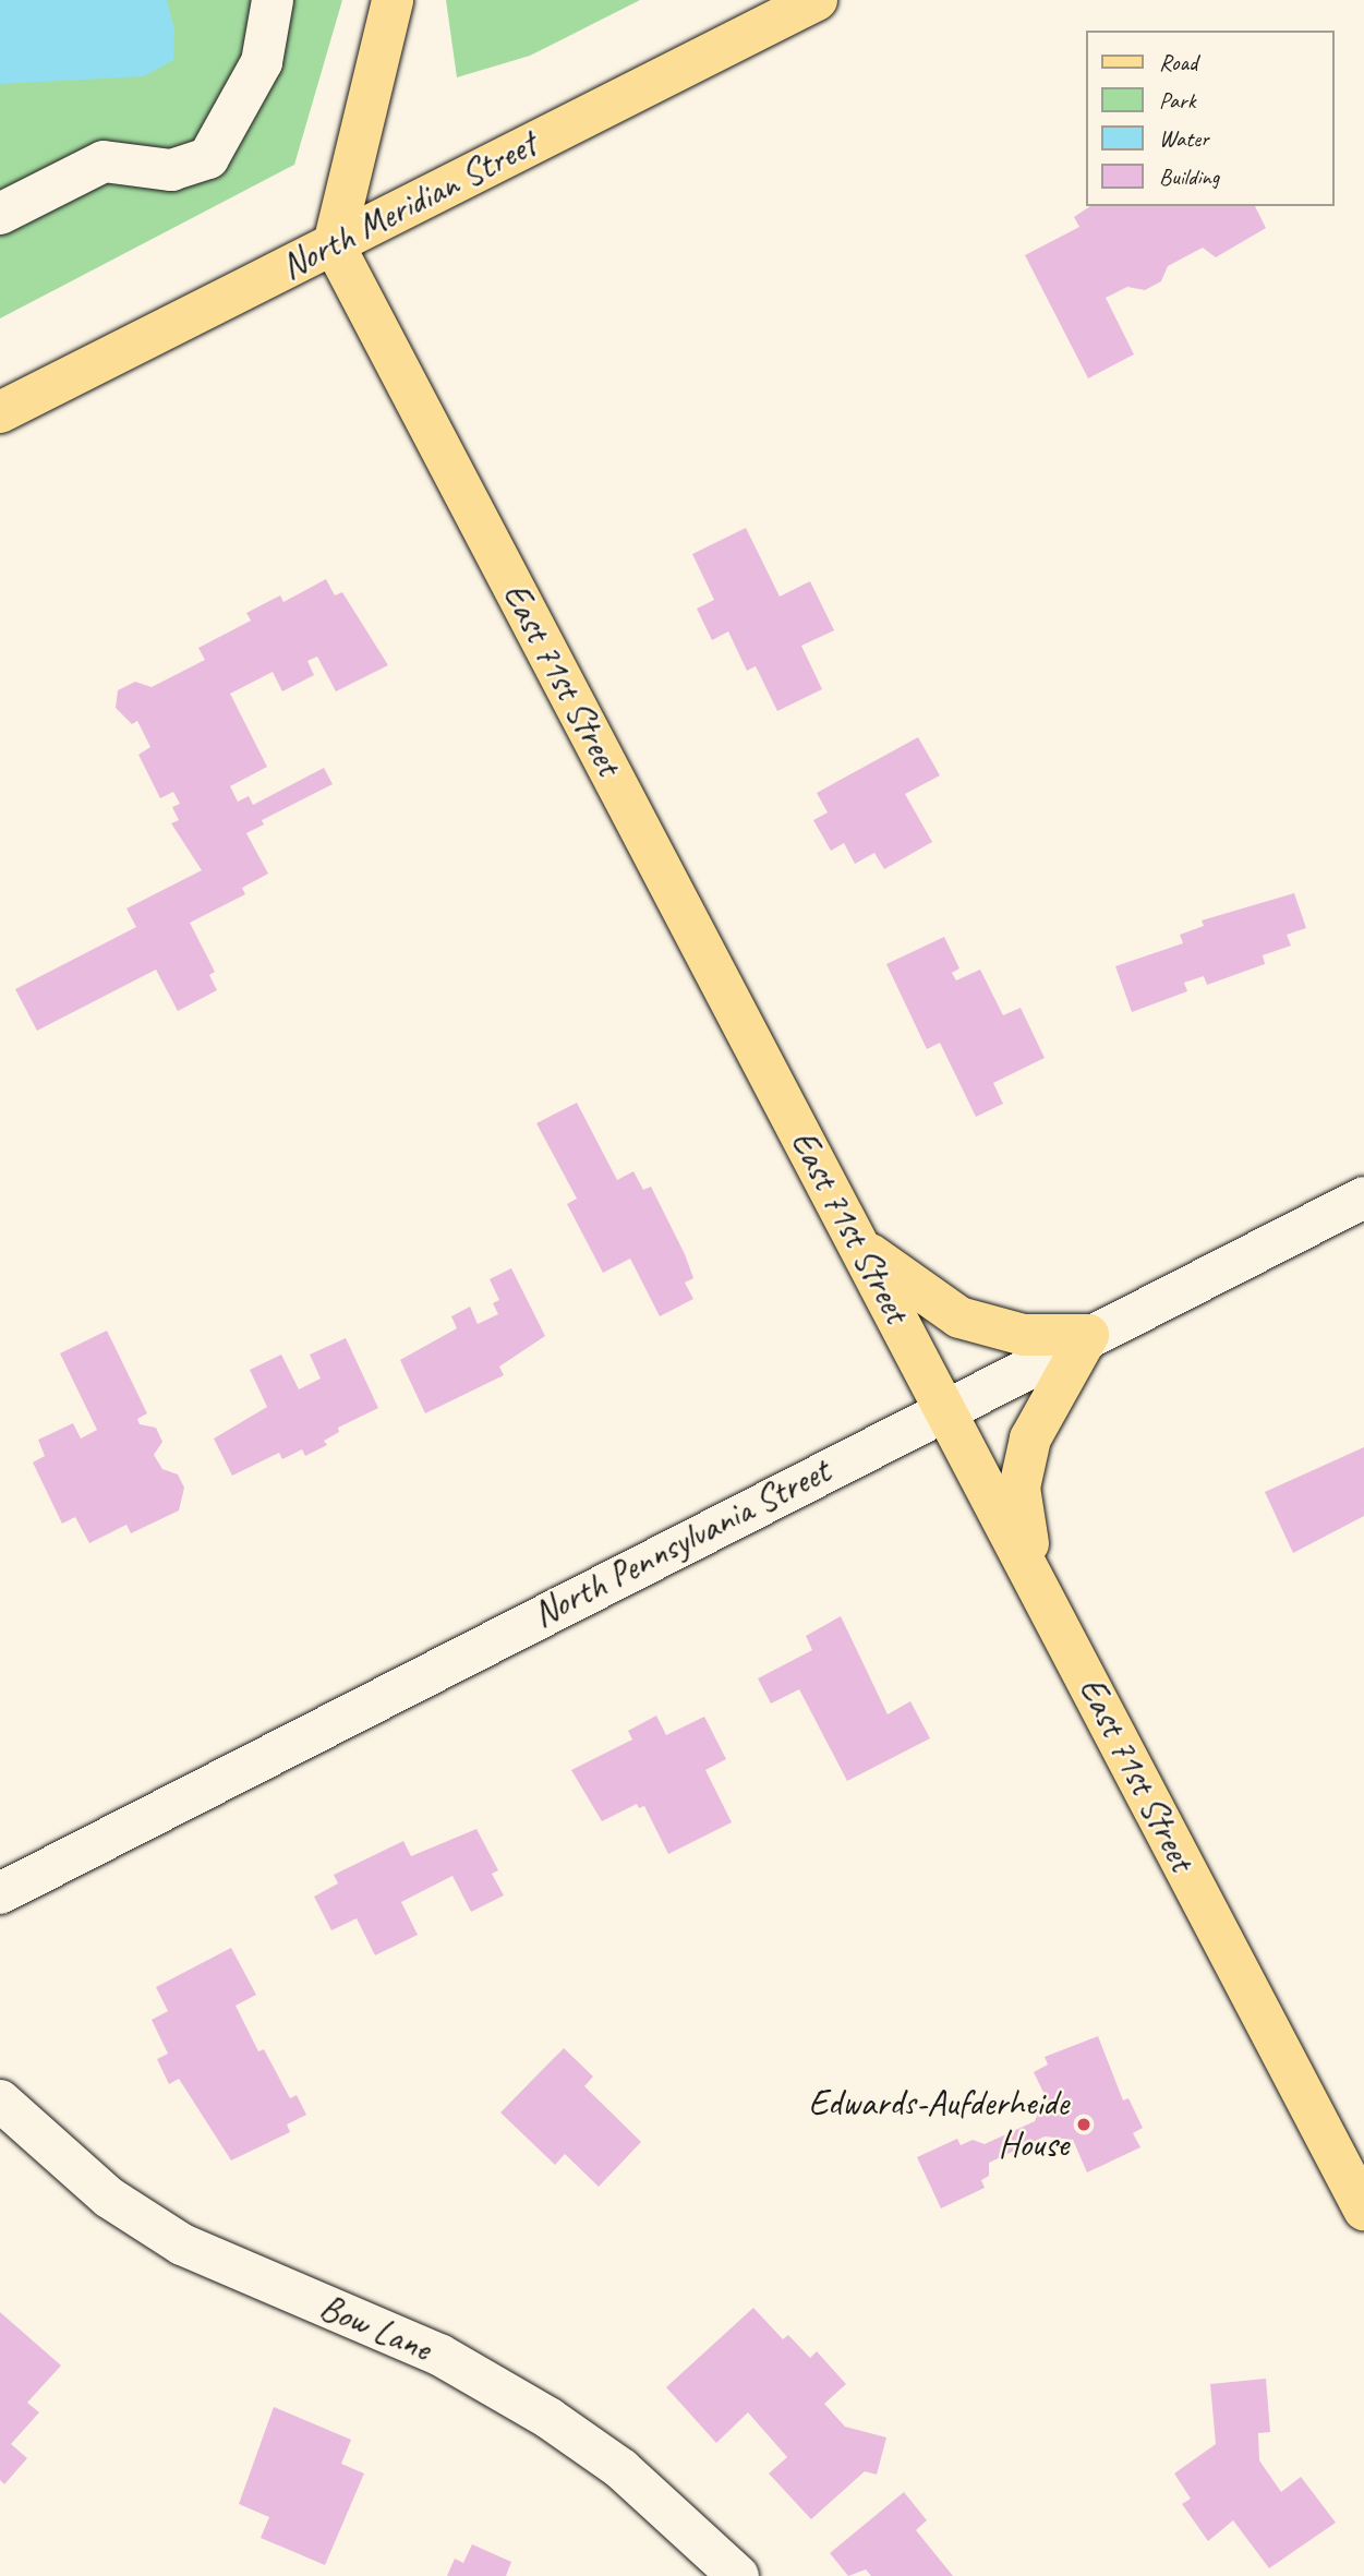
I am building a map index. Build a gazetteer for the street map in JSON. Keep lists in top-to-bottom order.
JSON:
{
  "streets": {
    "main road": ["North Meridian Street", "East 71st Street"],
    "street": ["North Pennsylvania Street", "Bow Lane"]
  },
  "crossings": [
    ["North Meridian Street", "East 71st Street"],
    ["East 71st Street", "North Pennsylvania Street"]
  ],
  "places": ["Edwards-Aufderheide House"],
  "legend": [
    "Road",
    "Park",
    "Water",
    "Building"
  ]
}
